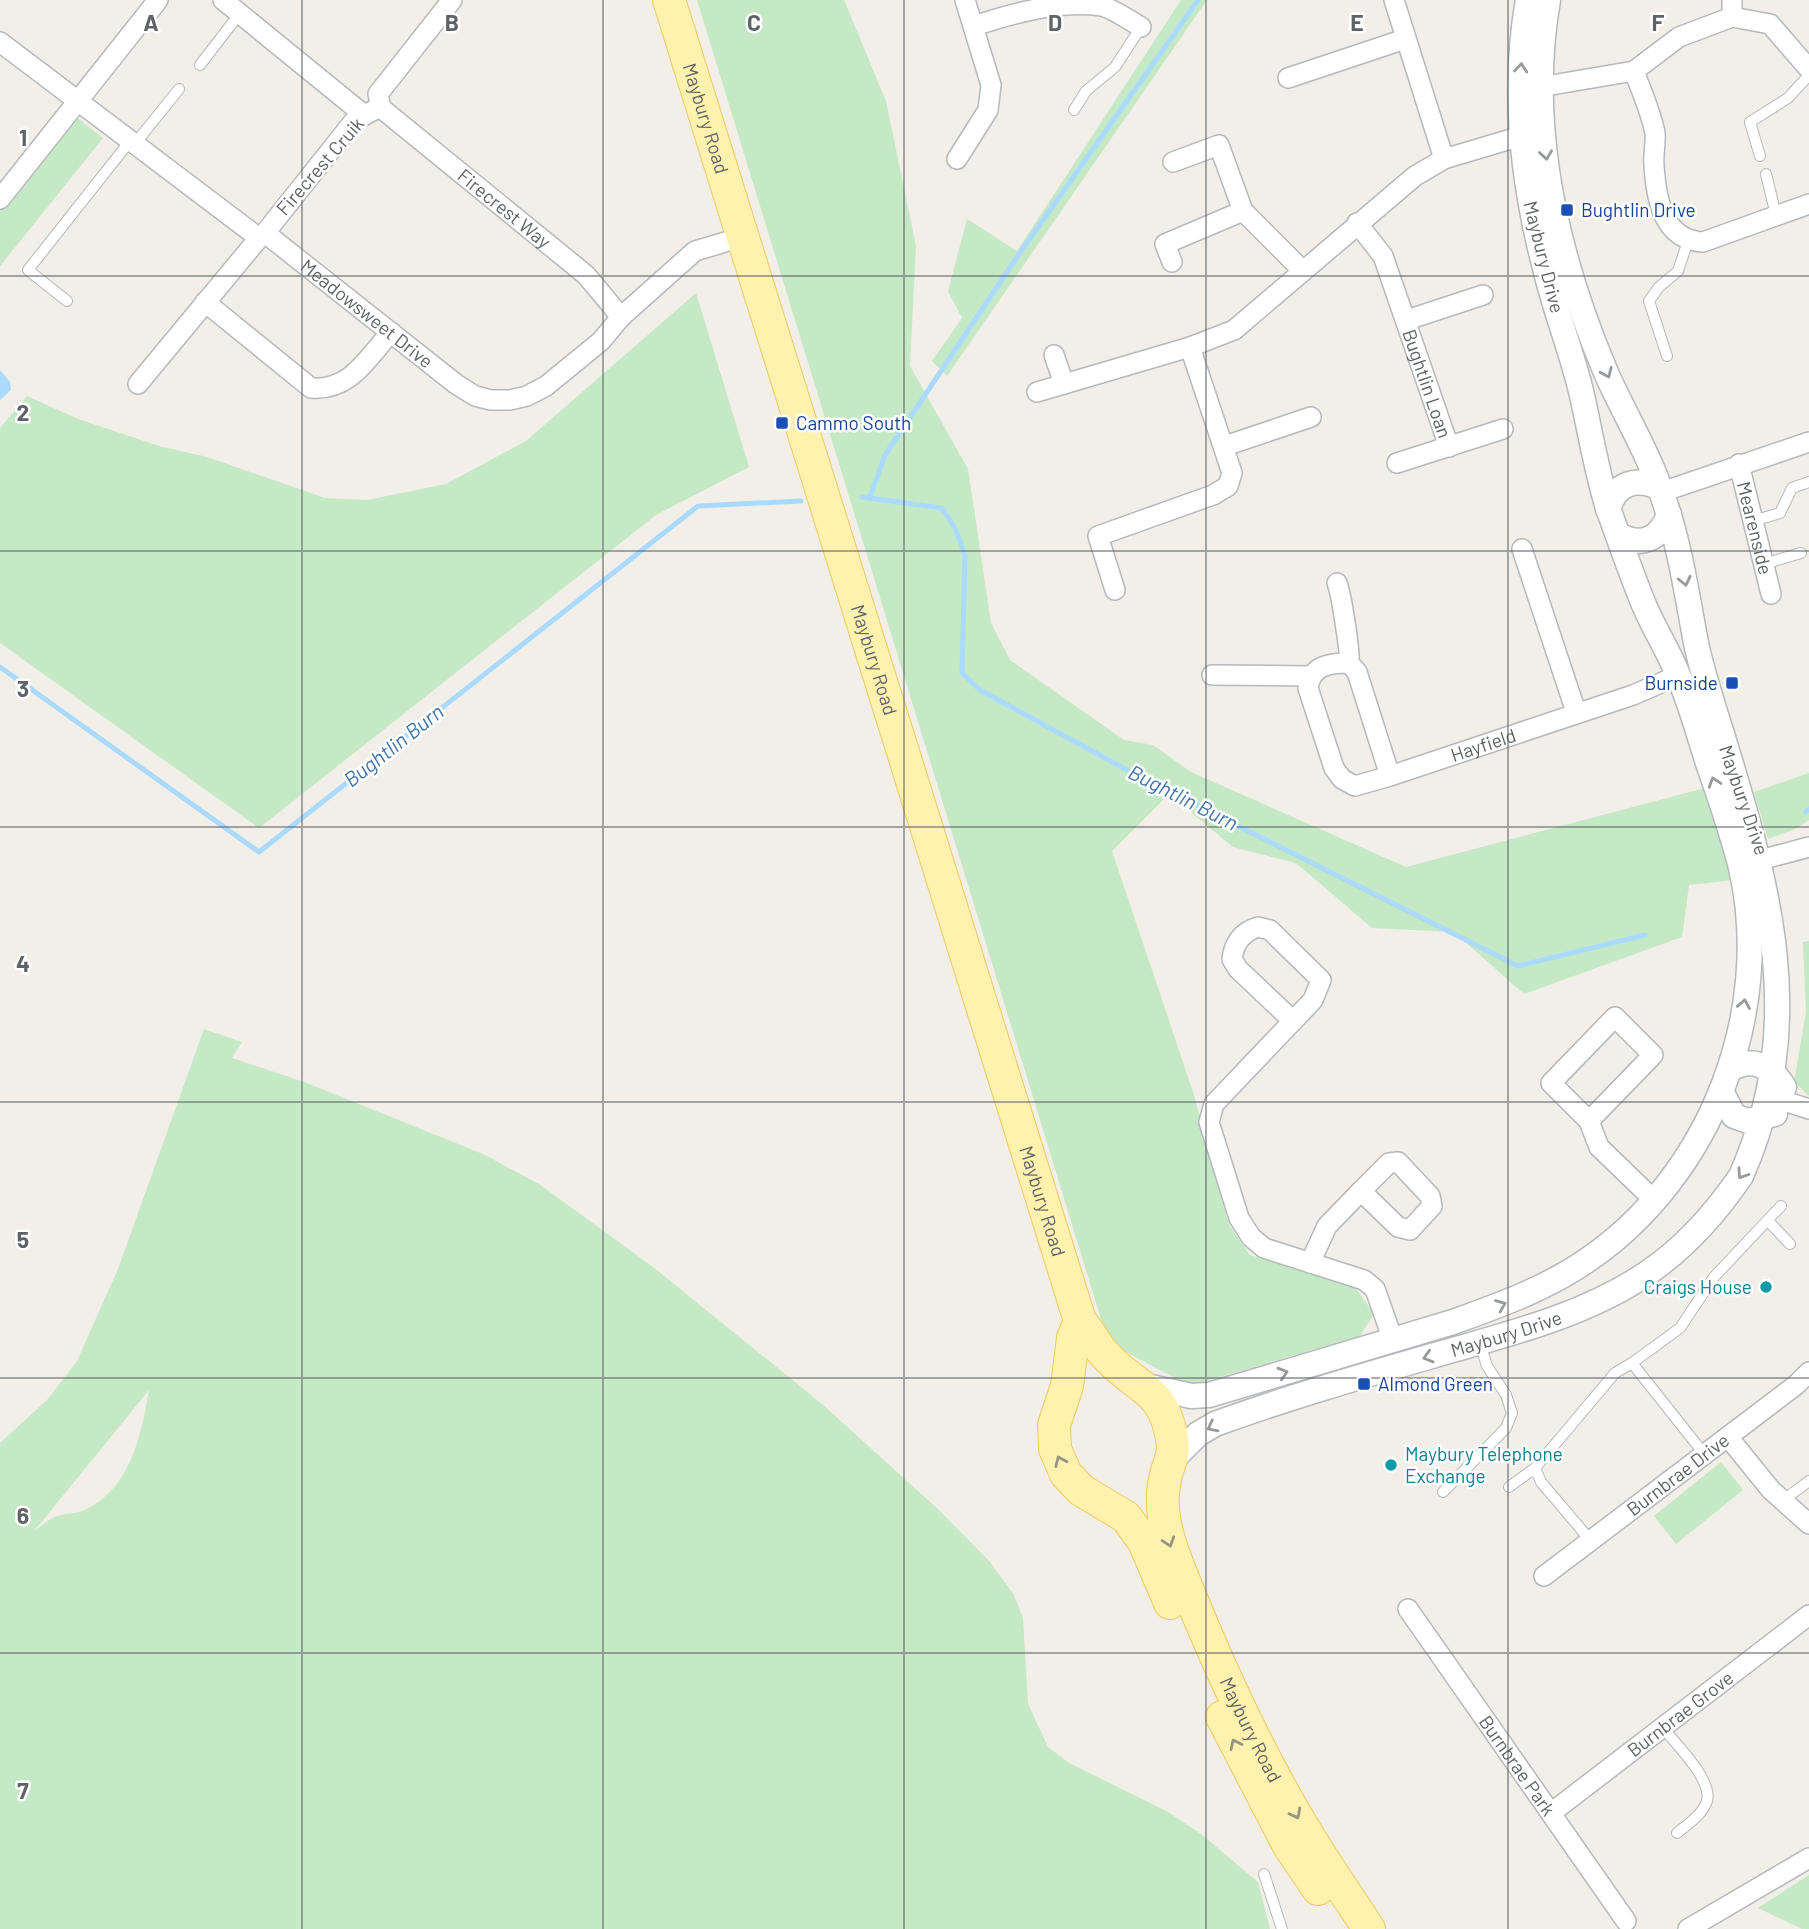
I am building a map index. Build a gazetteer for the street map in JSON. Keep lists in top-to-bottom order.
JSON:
{
  "streets": {
    "main road": ["Maybury Road"],
    "street": [
      "Firecrest Cruik",
      "Firecrest Way",
      "Maybury Drive",
      "Meadowsweet Drive",
      "Bughtlin Loan",
      "Mearenside",
      "Hayfield",
      "Burnbrae Drive",
      "Burnbrae Grove",
      "Burnbrae Park"
    ]
  },
  "crossings": [
    ["Maybury Road", "Maybury Drive"],
    ["Maybury Road", "Meadowsweet Drive"],
    ["Firecrest Cruik", "Firecrest Way"],
    ["Firecrest Cruik", "Meadowsweet Drive"],
    ["Firecrest Way", "Meadowsweet Drive"],
    ["Maybury Drive", "Mearenside"],
    ["Maybury Drive", "Hayfield"],
    ["Burnbrae Grove", "Burnbrae Park"]
  ],
  "water": ["Bughtlin Burn"],
  "places": {
    "transit": [
      "Bughtlin Drive",
      "Cammo South",
      "Burnside",
      "Almond Green"
    ],
    "other": ["Craigs House", "Maybury Telephone Exchange"]
  },
  "grid": {
    "columns": [
      "A",
      "B",
      "C",
      "D",
      "E",
      "F"
    ],
    "rows": [
      "1",
      "2",
      "3",
      "4",
      "5",
      "6",
      "7"
    ]
  }
}
